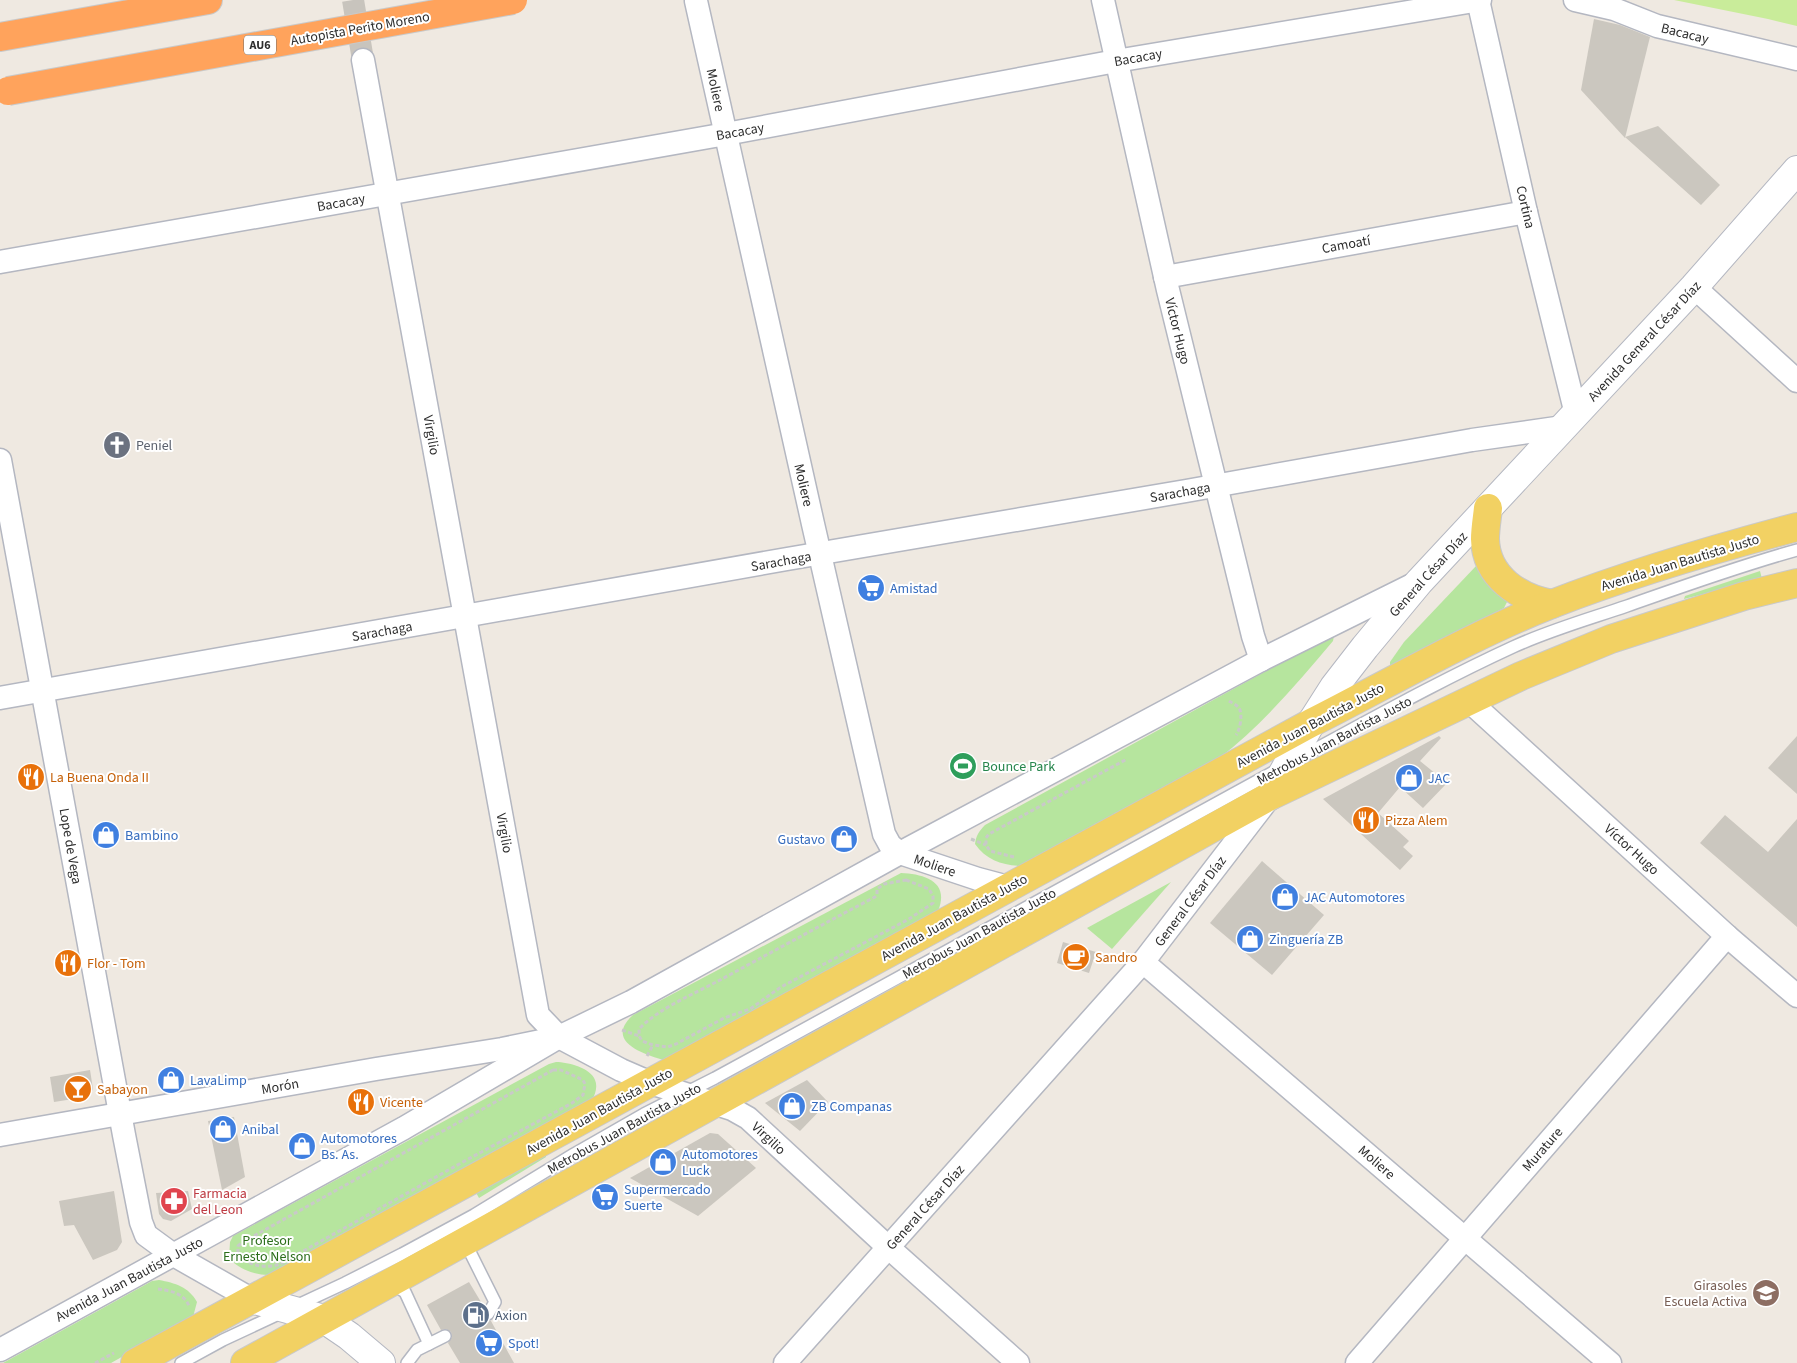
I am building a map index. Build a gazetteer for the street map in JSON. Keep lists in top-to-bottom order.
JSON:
{
  "streets": {
    "highway": ["Autopista Perito Moreno", "AU6"],
    "main road": ["Avenida Juan Bautista Justo"],
    "street": [
      "Bacacay",
      "Moliere",
      "Cortina",
      "Camoatí",
      "Víctor Hugo",
      "Avenida General César Díaz",
      "Virgilio",
      "Sarachaga",
      "General César Díaz",
      "Lope de Vega",
      "Morón",
      "Murature"
    ],
    "lane": ["Metrobus Juan Bautista Justo"]
  },
  "crossings": [
    ["Bacacay", "Moliere"],
    ["Bacacay", "Cortina"],
    ["Bacacay", "Víctor Hugo"],
    ["Bacacay", "Virgilio"],
    ["Moliere", "Sarachaga"],
    ["Moliere", "Avenida Juan Bautista Justo"],
    ["Moliere", "General César Díaz"],
    ["Moliere", "Murature"],
    ["Cortina", "Camoatí"],
    ["Cortina", "Avenida General César Díaz"],
    ["Cortina", "Sarachaga"],
    ["Camoatí", "Víctor Hugo"],
    ["Víctor Hugo", "Sarachaga"],
    ["Víctor Hugo", "Avenida Juan Bautista Justo"],
    ["Víctor Hugo", "Murature"],
    ["Avenida General César Díaz", "Sarachaga"],
    ["Avenida General César Díaz", "General César Díaz"],
    ["Virgilio", "Sarachaga"],
    ["Virgilio", "Avenida Juan Bautista Justo"],
    ["Virgilio", "General César Díaz"],
    ["Virgilio", "Metrobus Juan Bautista Justo"],
    ["Virgilio", "Morón"],
    ["Sarachaga", "Lope de Vega"],
    ["Avenida Juan Bautista Justo", "General César Díaz"],
    ["Avenida Juan Bautista Justo", "Lope de Vega"],
    ["Avenida Juan Bautista Justo", "Morón"],
    ["General César Díaz", "Metrobus Juan Bautista Justo"],
    ["Lope de Vega", "Morón"]
  ],
  "parks": ["Profesor Ernesto Nelson"],
  "places": {
    "church": ["Peniel"],
    "supermarket": ["Amistad", "Supermercado Suerte", "Spot!"],
    "sports": ["Bounce Park"],
    "restaurant": [
      "La Buena Onda II",
      "Pizza Alem",
      "Flor - Tom",
      "Vicente"
    ],
    "shop": [
      "JAC",
      "Bambino",
      "Gustavo",
      "JAC Automotores",
      "Zinguería ZB",
      "LavaLimp",
      "ZB Companas",
      "Anibal",
      "Automotores Bs. As.",
      "Automotores Luck"
    ],
    "cafe": ["Sandro"],
    "bar": ["Sabayon"],
    "pharmacy": ["Farmacia del Leon"],
    "school or university": ["Girasoles Escuela Activa"],
    "fuel station": ["Axion"]
  }
}
